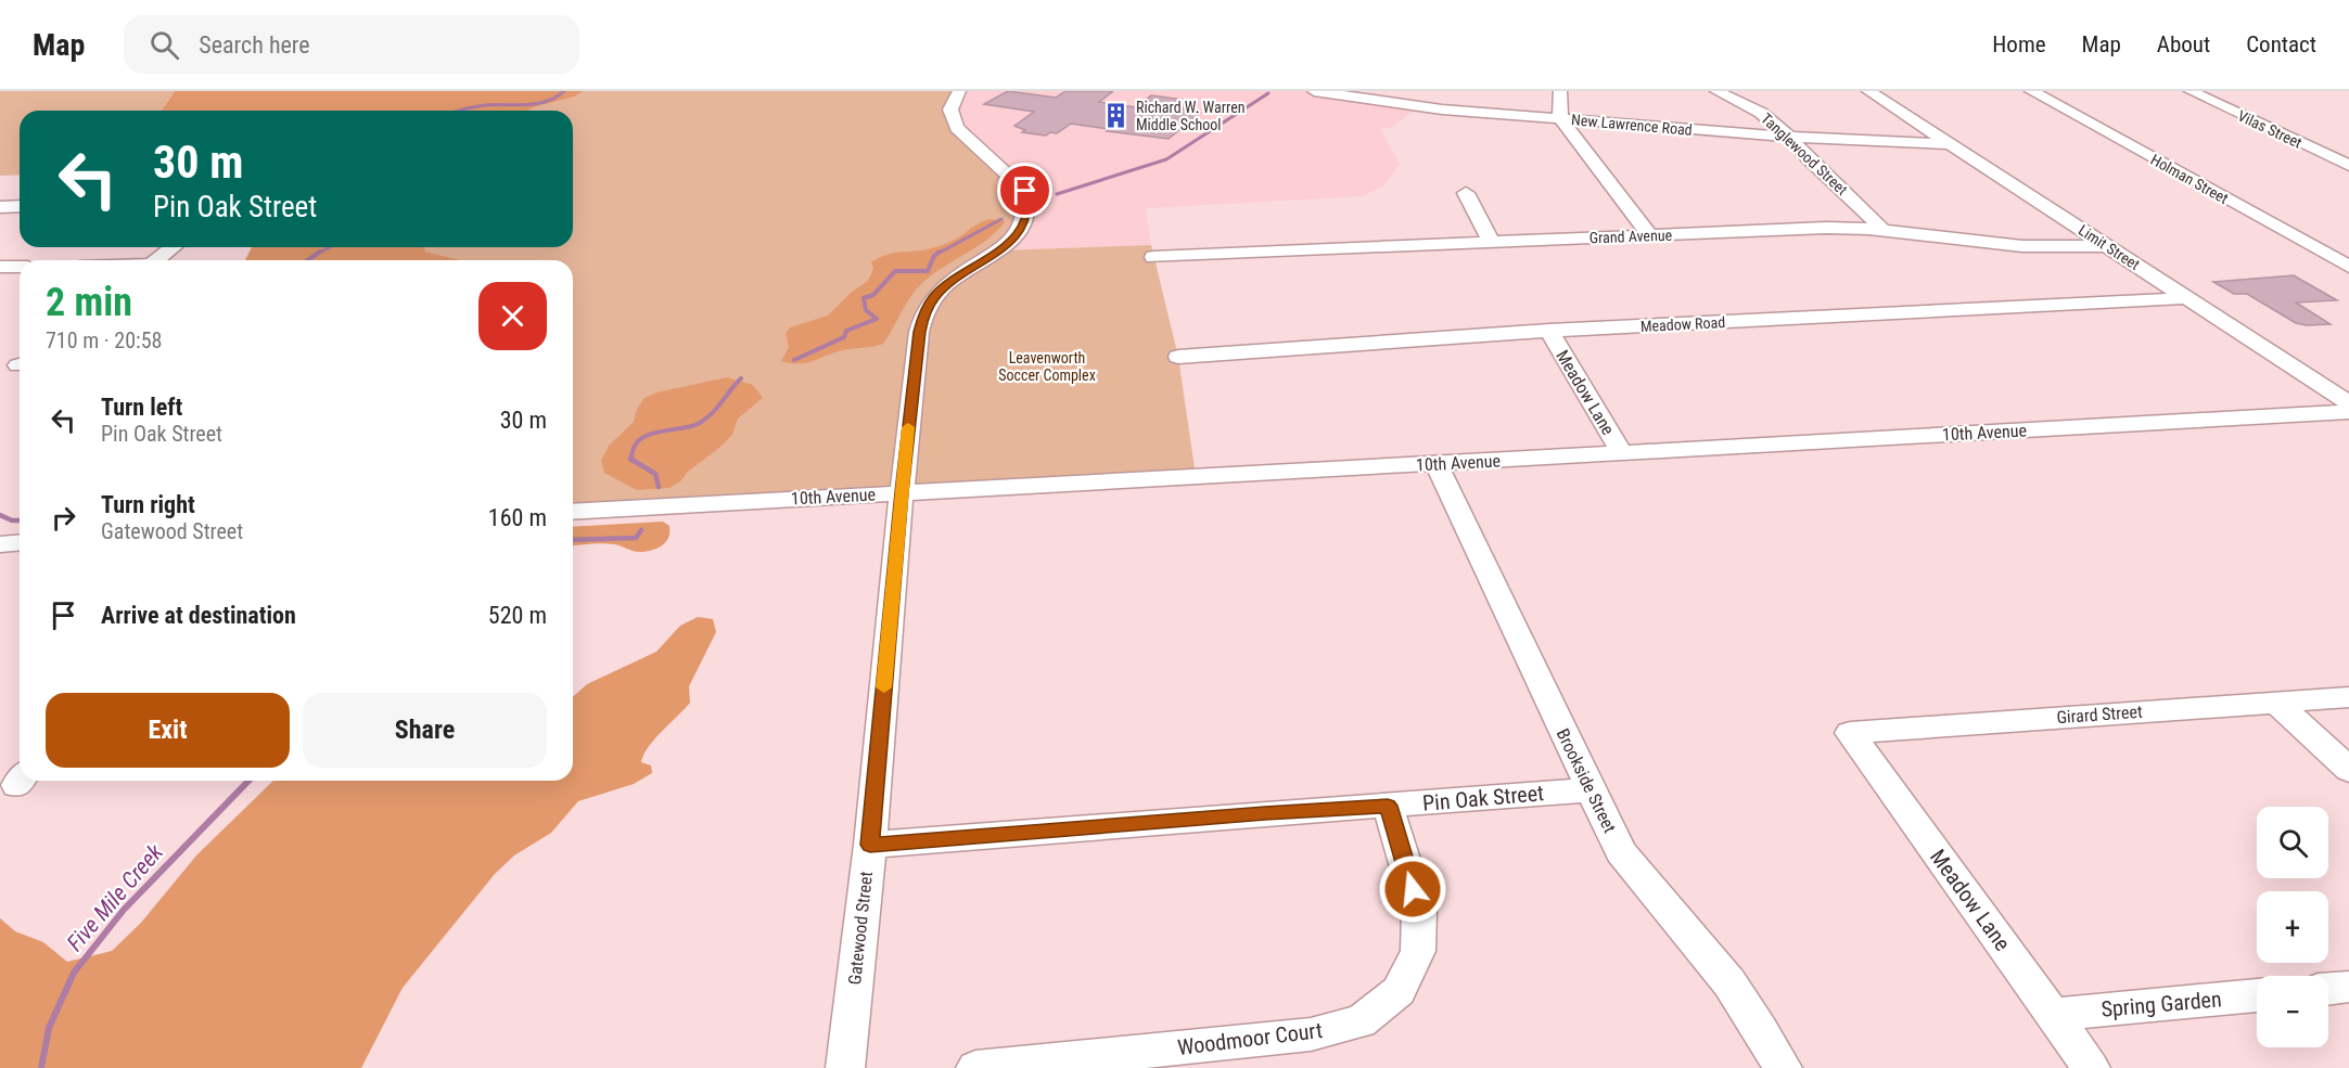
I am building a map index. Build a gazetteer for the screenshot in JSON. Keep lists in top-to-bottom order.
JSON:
{
  "streets": {
    "street": [
      "New Lawrence Road",
      "Vilas Street",
      "Tanglewood Street",
      "Holman Street",
      "Grand Avenue",
      "Limit Street",
      "Meadow Road",
      "Meadow Lane",
      "10th Avenue",
      "Girard Street",
      "Brookside Street",
      "Pin Oak Street",
      "Gatewood Street",
      "Spring Garden",
      "Woodmoor Court"
    ]
  },
  "crossings": [
    ["New Lawrence Road", "Tanglewood Street"],
    ["New Lawrence Road", "Limit Street"],
    ["Tanglewood Street", "Grand Avenue"],
    ["Grand Avenue", "Limit Street"],
    ["Limit Street", "Meadow Road"],
    ["Meadow Road", "Meadow Lane"],
    ["Meadow Lane", "10th Avenue"],
    ["Meadow Lane", "Girard Street"],
    ["Meadow Lane", "Spring Garden"],
    ["10th Avenue", "Brookside Street"],
    ["10th Avenue", "Gatewood Street"],
    ["Brookside Street", "Pin Oak Street"],
    ["Pin Oak Street", "Gatewood Street"],
    ["Pin Oak Street", "Woodmoor Court"]
  ],
  "water": ["Five Mile Creek"],
  "parks": ["Leavenworth Soccer Complex"],
  "places": {
    "building": ["Richard W. Warren Middle School"]
  },
  "page": {
    "header": "Map",
    "search": "Search here",
    "nav": [
      "Home",
      "Map",
      "About",
      "Contact"
    ],
    "turn": ["30 m", "Pin Oak Street"],
    "heading": ["2 min", "710 m · 20:58"],
    "list": [
      {
        "name": "Turn left",
        "note": "Pin Oak Street",
        "value": "30 m"
      },
      {
        "name": "Turn right",
        "note": "Gatewood Street",
        "value": "160 m"
      },
      {
        "name": "Arrive at destination",
        "value": "520 m"
      }
    ],
    "buttons": ["Exit", "Share"],
    "map_buttons": ["+", "−"]
  }
}
